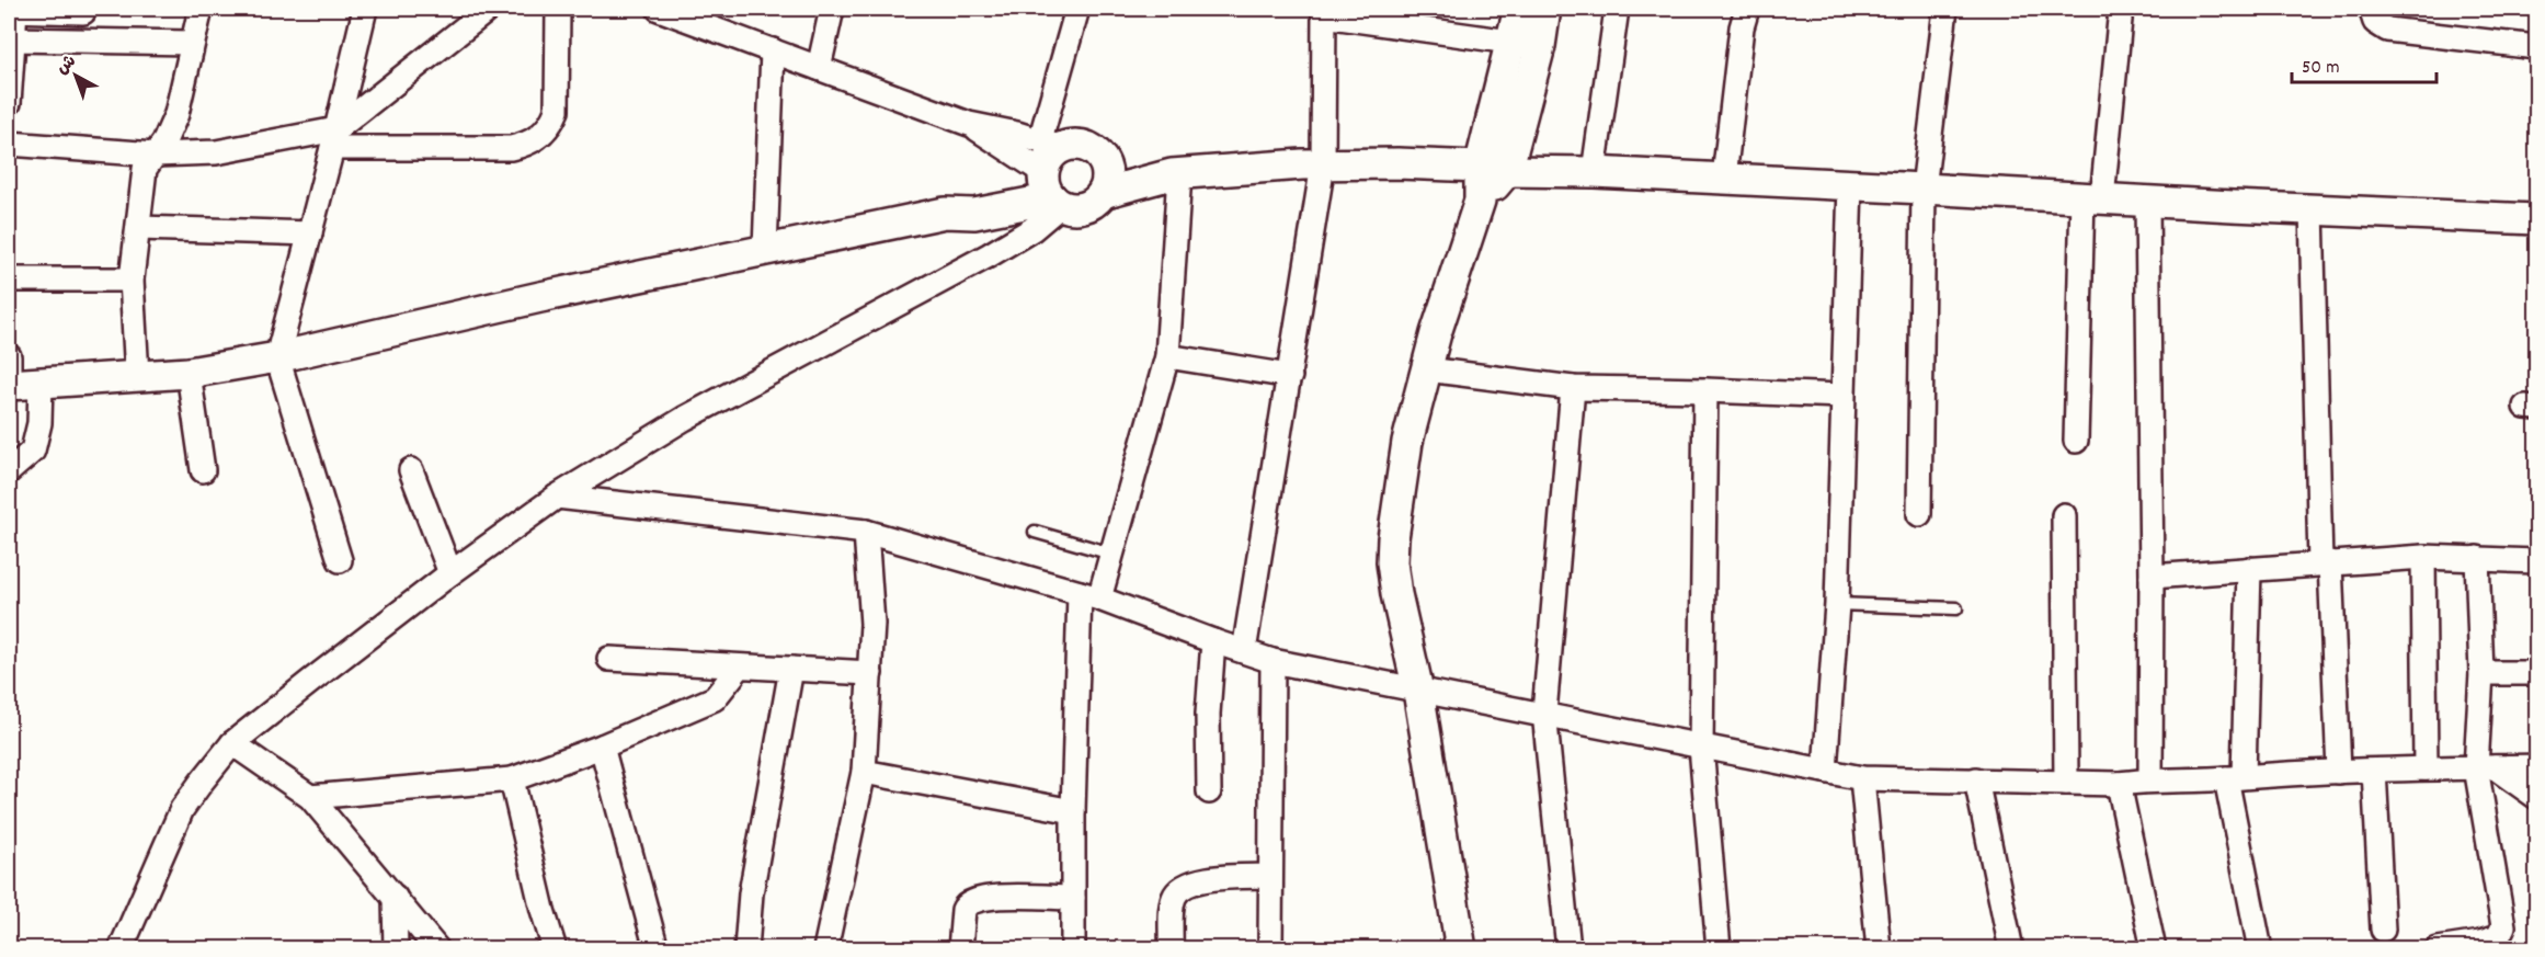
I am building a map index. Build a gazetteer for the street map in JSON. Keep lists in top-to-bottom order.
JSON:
{
  "scale_bar": "50 m",
  "north": "top left"
}
